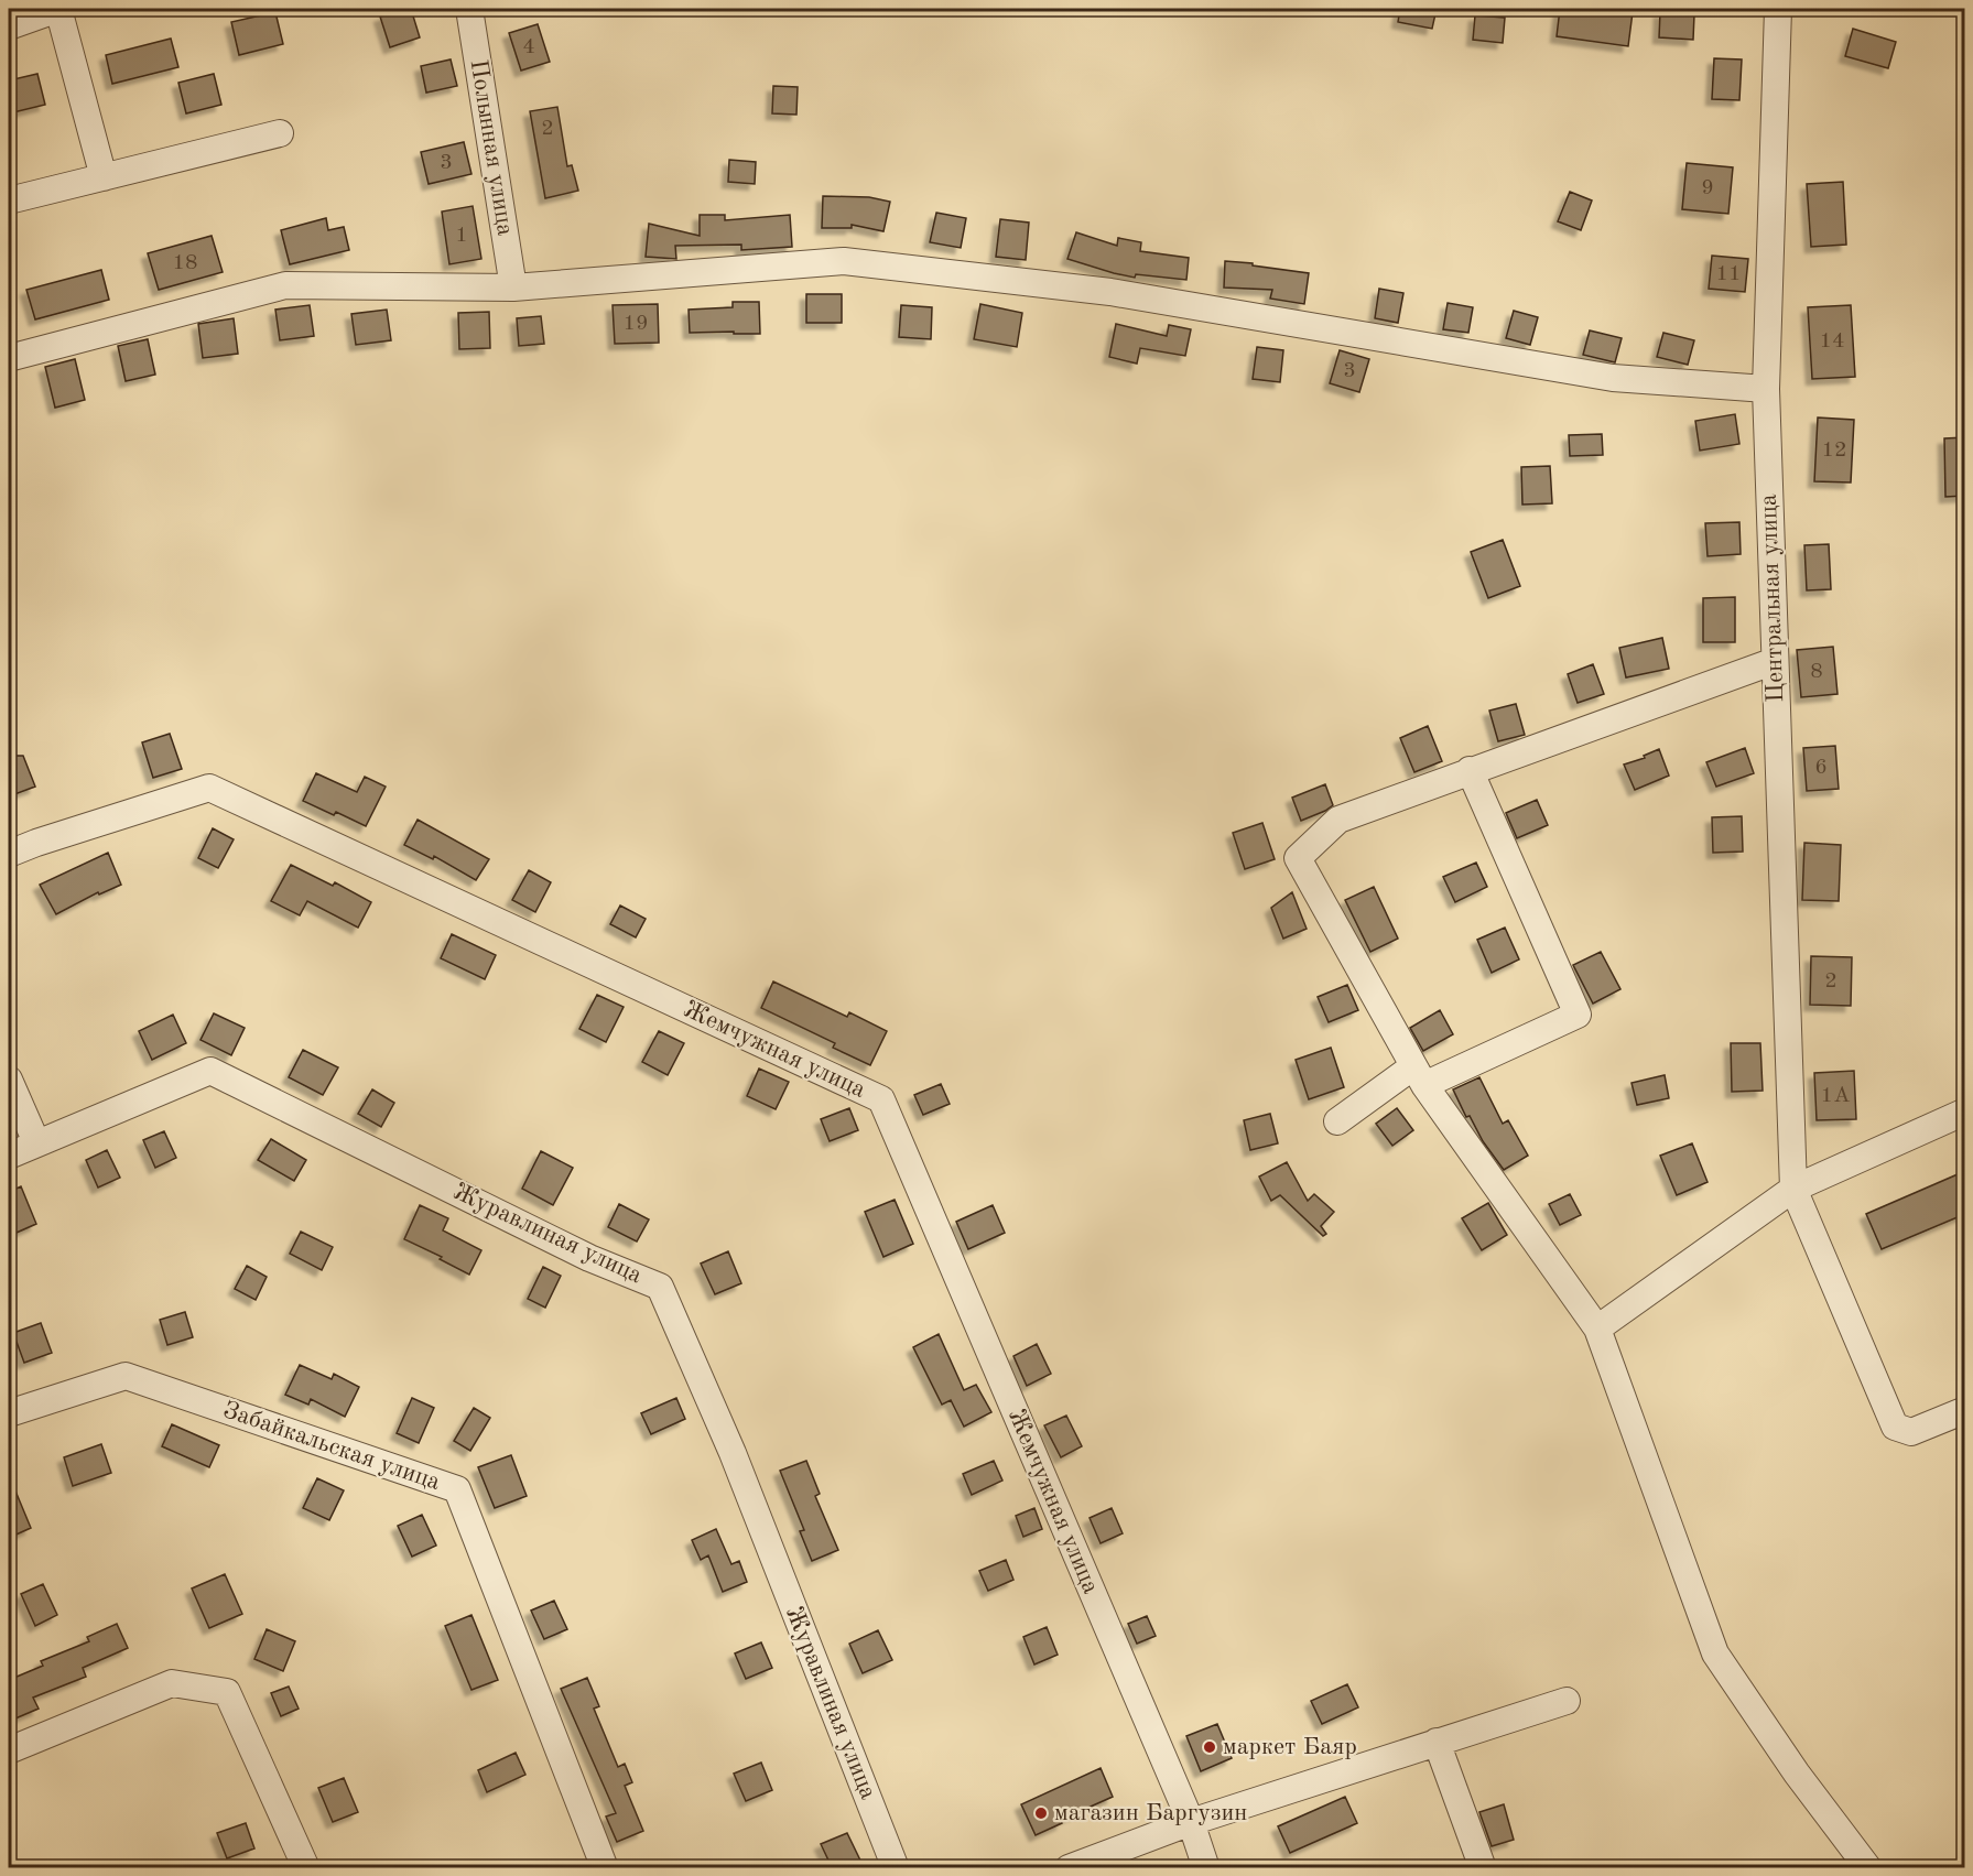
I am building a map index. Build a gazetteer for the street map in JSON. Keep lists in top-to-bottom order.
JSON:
{
  "streets": {
    "street": [
      "Полынная улица",
      "Центральная улица",
      "Жемчужная улица",
      "Журавлиная улица",
      "Забайкальская улица"
    ]
  },
  "places": ["маркет Баяр", "магазин Баргузин"],
  "house_numbers": [
    "4",
    "2",
    "3",
    "9",
    "1",
    "18",
    "11",
    "19",
    "14",
    "3",
    "12",
    "8",
    "6",
    "2",
    "1А"
  ]
}
